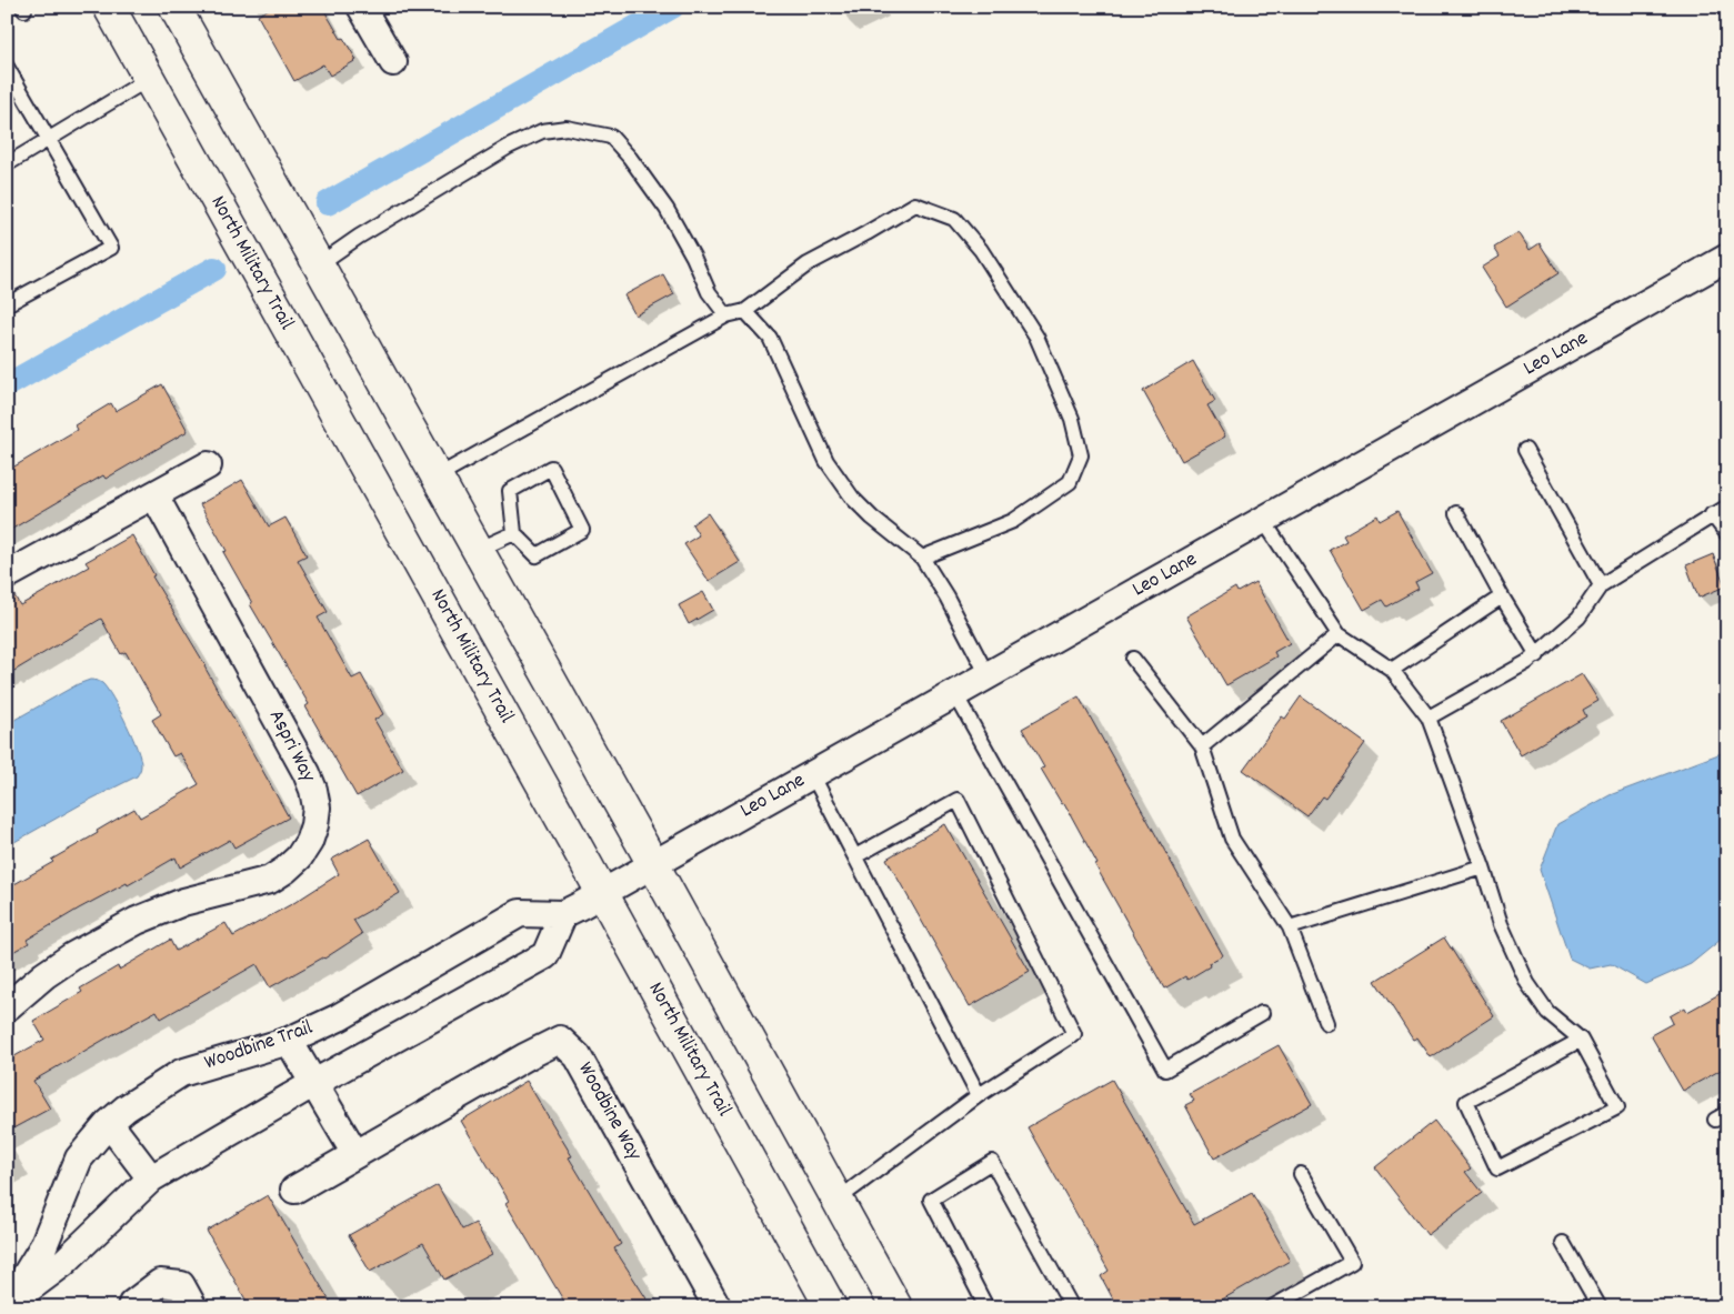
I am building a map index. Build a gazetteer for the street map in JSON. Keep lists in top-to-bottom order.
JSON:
{
  "streets": {
    "main road": ["North Military Trail"],
    "street": [
      "Leo Lane",
      "Aspri Way",
      "Woodbine Trail",
      "Woodbine Way"
    ]
  },
  "crossings": [
    ["North Military Trail", "Leo Lane"],
    ["North Military Trail", "Woodbine Trail"],
    ["Leo Lane", "Woodbine Trail"]
  ]
}
